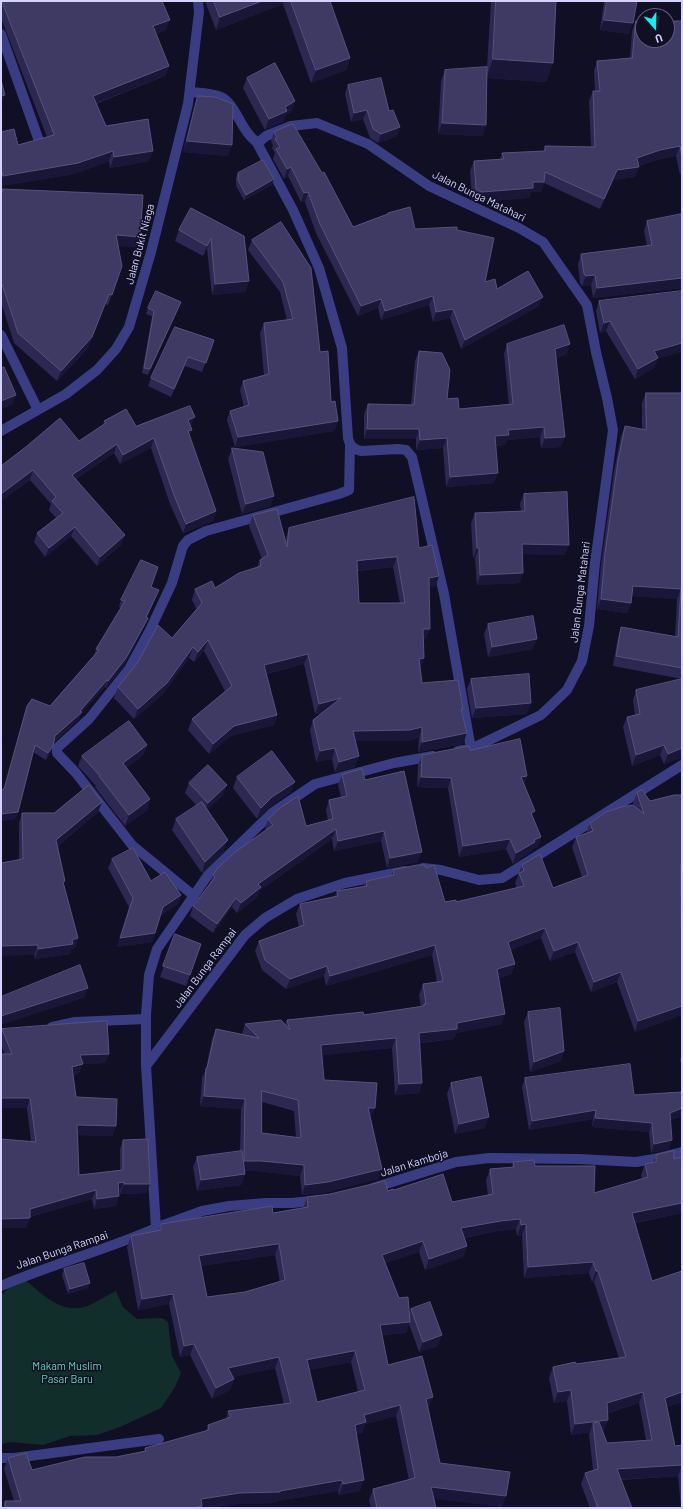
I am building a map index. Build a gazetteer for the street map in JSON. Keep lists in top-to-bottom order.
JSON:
{
  "streets": {
    "street": [
      "Jalan Bunga Matahari",
      "Jalan Bukit Niaga",
      "Jalan Bunga Rampai",
      "Jalan Kamboja"
    ]
  },
  "crossings": [
    ["Jalan Bunga Matahari", "Jalan Bunga Rampai"]
  ],
  "parks": ["Makam Muslim Pasar Baru"],
  "north": "bottom"
}
